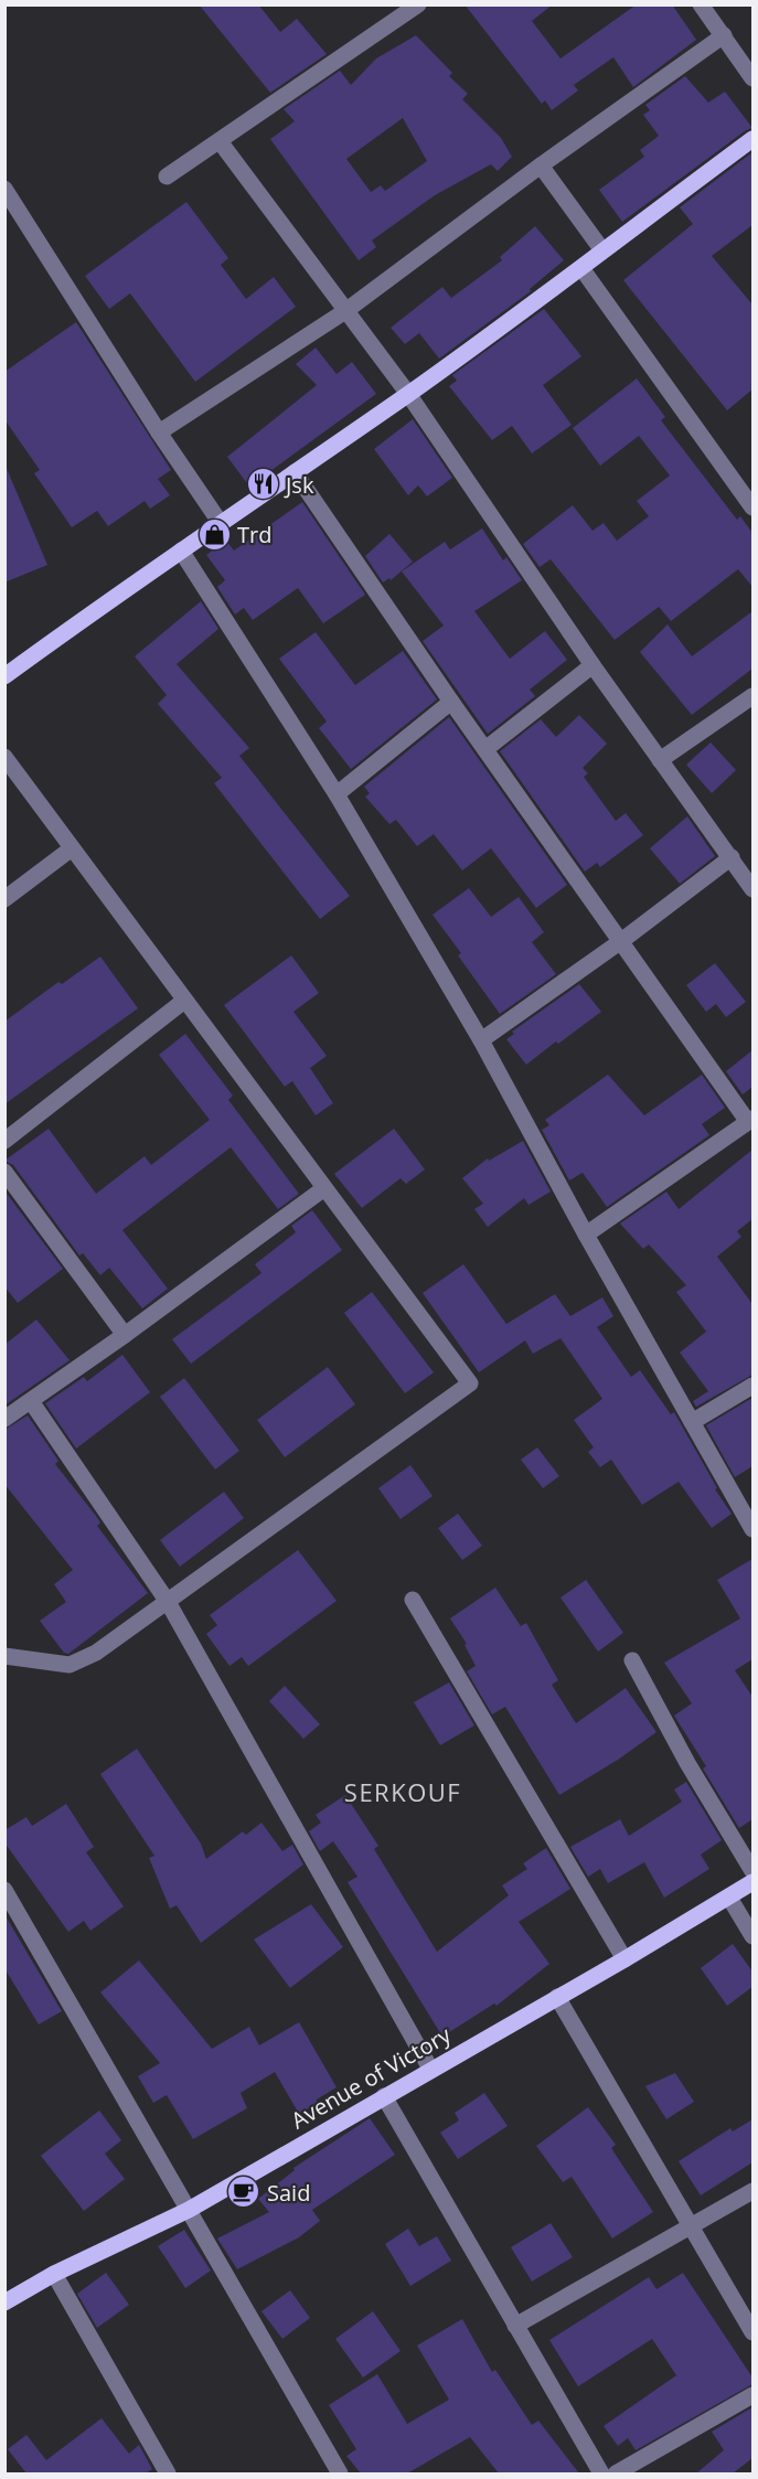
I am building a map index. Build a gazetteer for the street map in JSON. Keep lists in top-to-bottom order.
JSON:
{
  "streets": {
    "main road": ["Avenue of Victory"]
  },
  "districts": ["SERKOUF"],
  "places": {
    "restaurant": ["Jsk"],
    "shop": ["Trd"],
    "cafe": ["Said"]
  }
}
